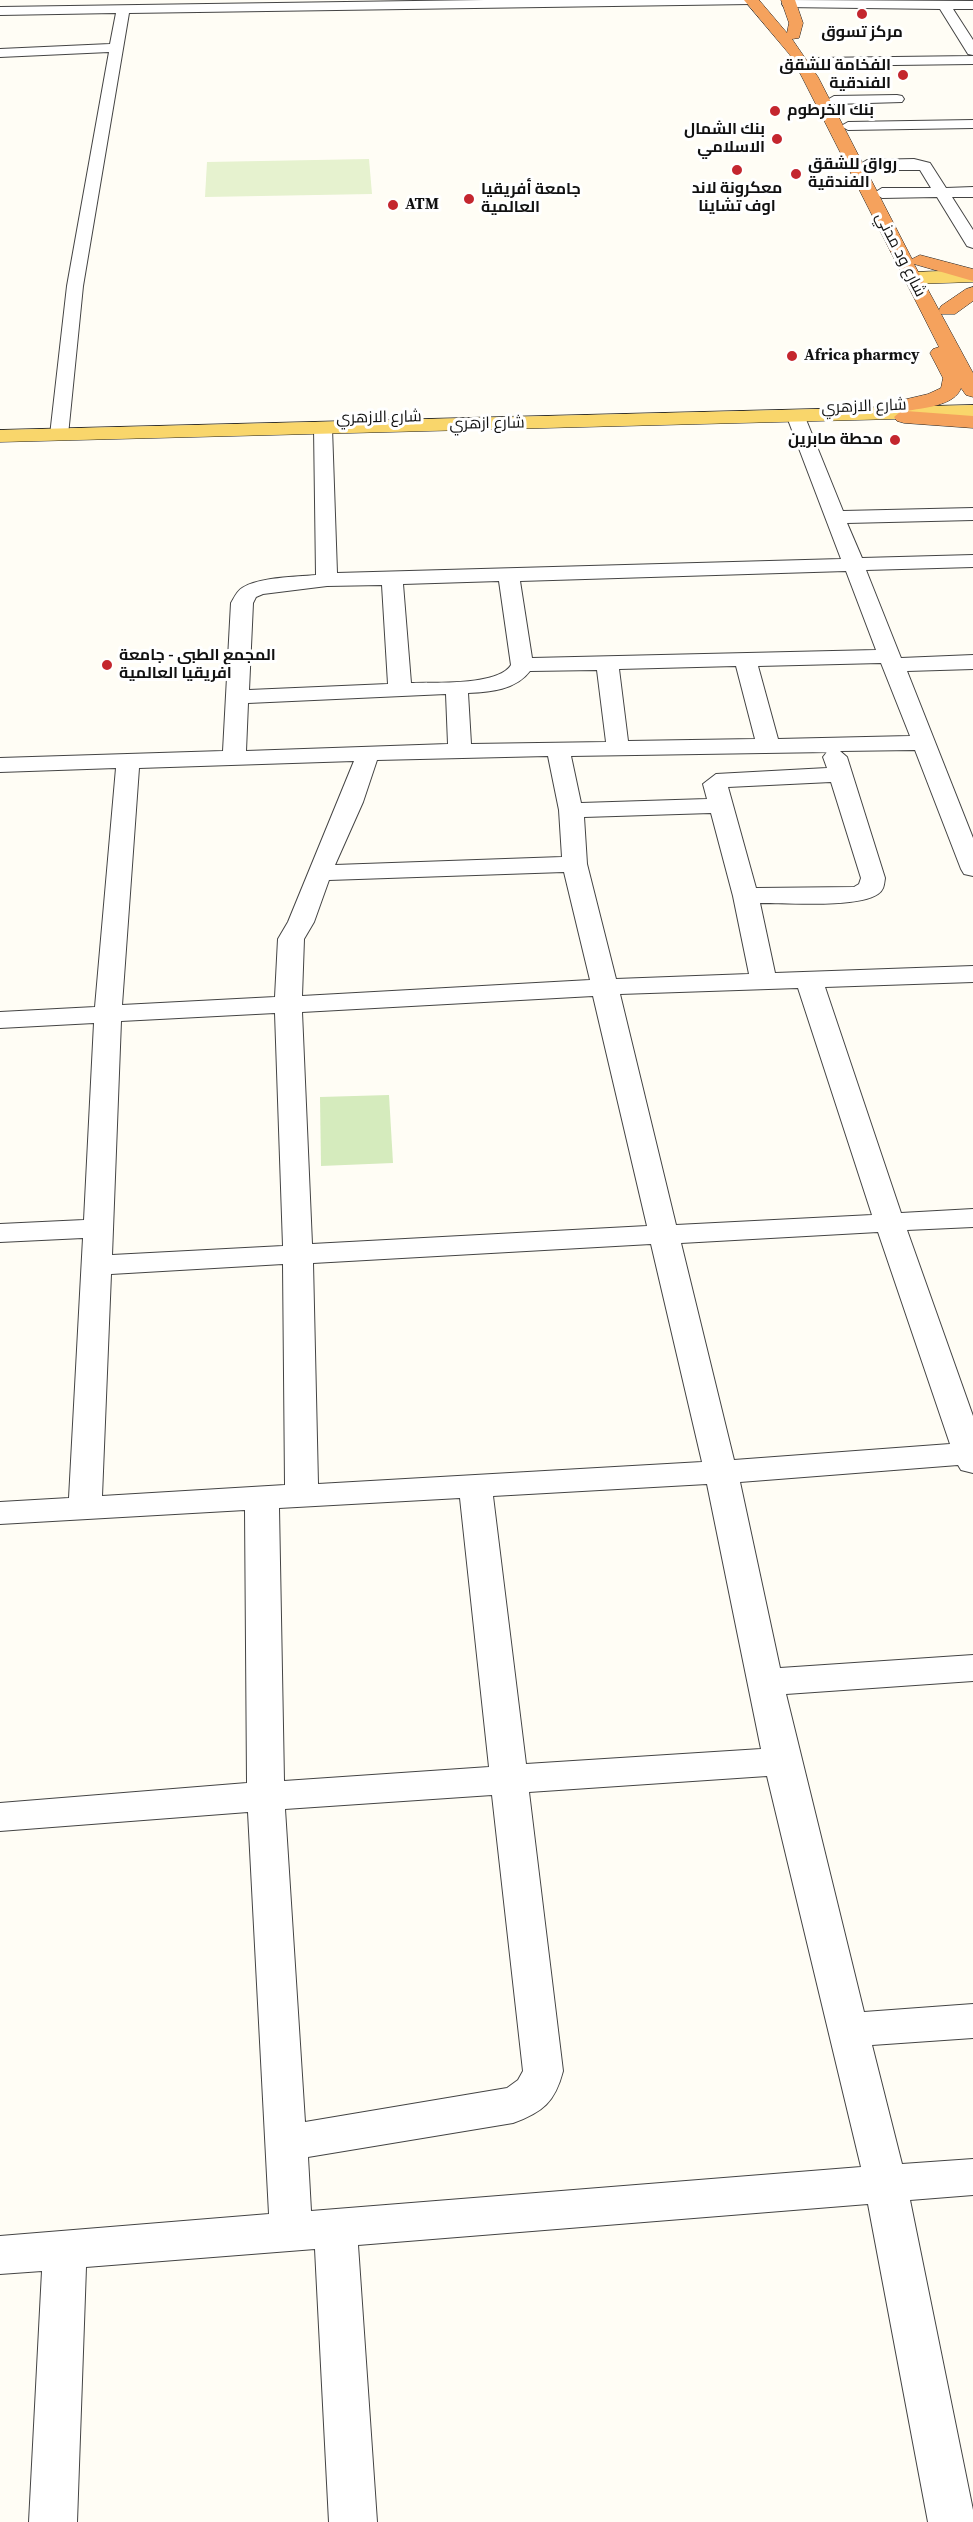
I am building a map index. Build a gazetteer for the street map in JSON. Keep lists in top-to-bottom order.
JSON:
{
  "streets": {
    "highway": ["شارع ود مدني"],
    "main road": ["شارع الازهري", "شارع ازهري"]
  },
  "crossings": [
    ["شارع الازهري", "شارع ازهري"]
  ],
  "places": [
    "مركز تسوق",
    "الفخامة للشقق الفندقية",
    "بنك الخرطوم",
    "بنك الشمال الاسلامي",
    "معكرونة لاند اوف تشاينا",
    "رواق للشقق الفندقية",
    "جامعة أفريقيا العالمية",
    "ATM",
    "Africa pharmcy",
    "محطة صابرين",
    "المجمع الطبي - جامعة افريقيا العالمية"
  ]
}
